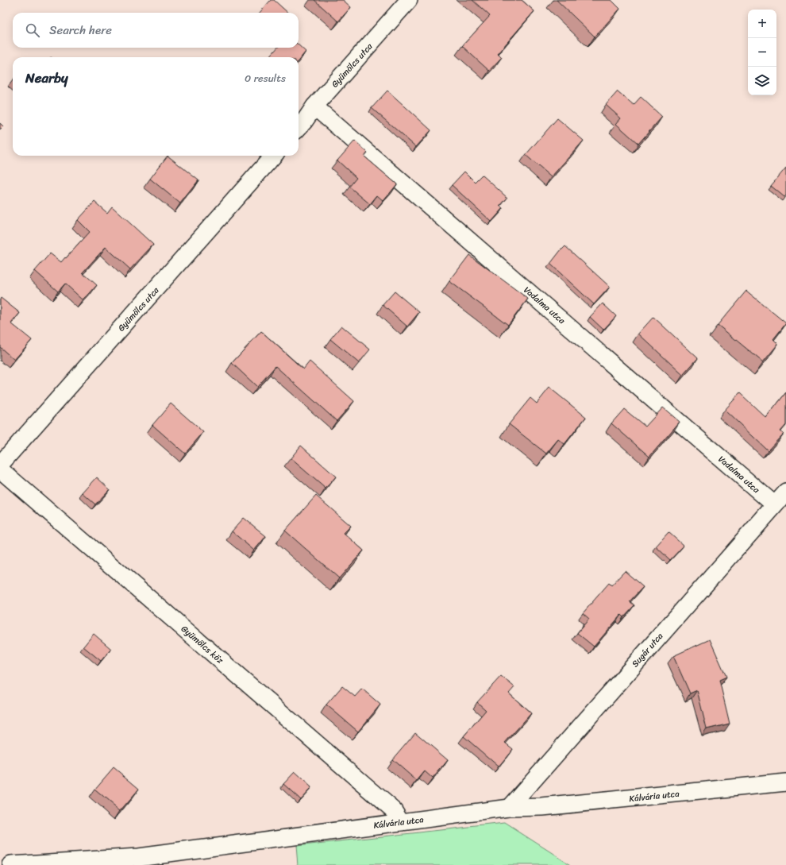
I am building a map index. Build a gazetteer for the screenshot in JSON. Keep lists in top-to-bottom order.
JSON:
{
  "streets": {
    "street": [
      "Gyümölcs utca",
      "Vadalma utca",
      "Gyümölcs köz",
      "Sugár utca",
      "Kálvária utca"
    ]
  },
  "crossings": [
    ["Gyümölcs utca", "Vadalma utca"],
    ["Vadalma utca", "Sugár utca"],
    ["Gyümölcs köz", "Kálvária utca"],
    ["Sugár utca", "Kálvária utca"]
  ],
  "page": {
    "map_buttons": ["+", "−"],
    "search": "Search here",
    "heading": ["Nearby", "0 results"]
  }
}
